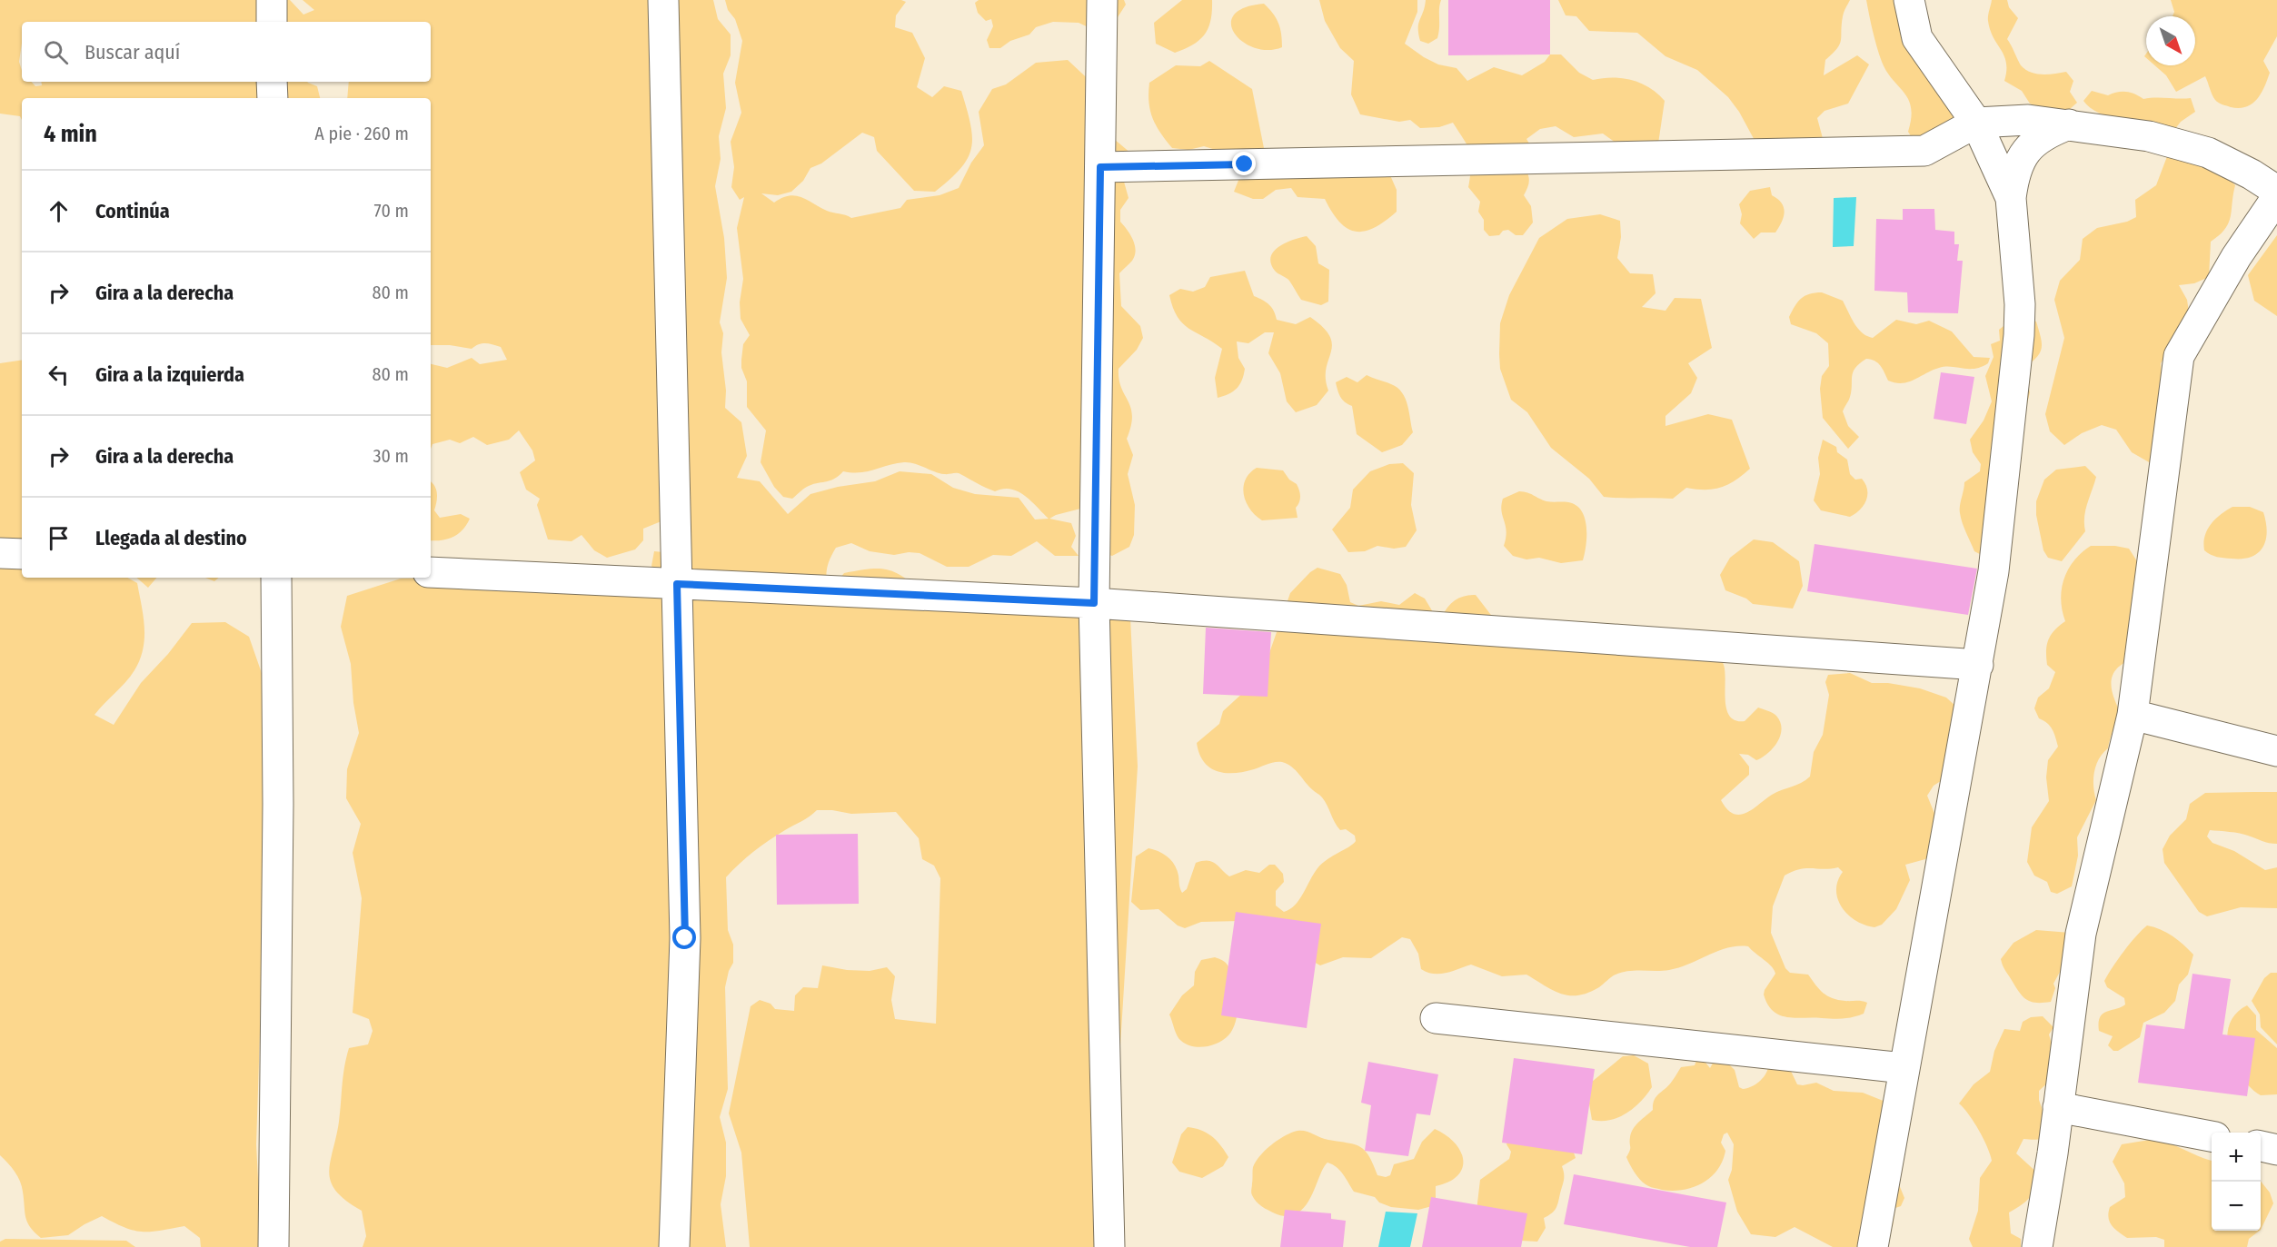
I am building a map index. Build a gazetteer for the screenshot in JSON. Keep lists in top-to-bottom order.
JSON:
{
  "north": "bottom right",
  "page": {
    "search": "Buscar aquí",
    "heading": ["4 min", "A pie · 260 m"],
    "list": [
      ["Continúa", "70 m"],
      ["Gira a la derecha", "80 m"],
      ["Gira a la izquierda", "80 m"],
      ["Gira a la derecha", "30 m"],
      "Llegada al destino"
    ],
    "map_buttons": ["+", "−"]
  }
}
